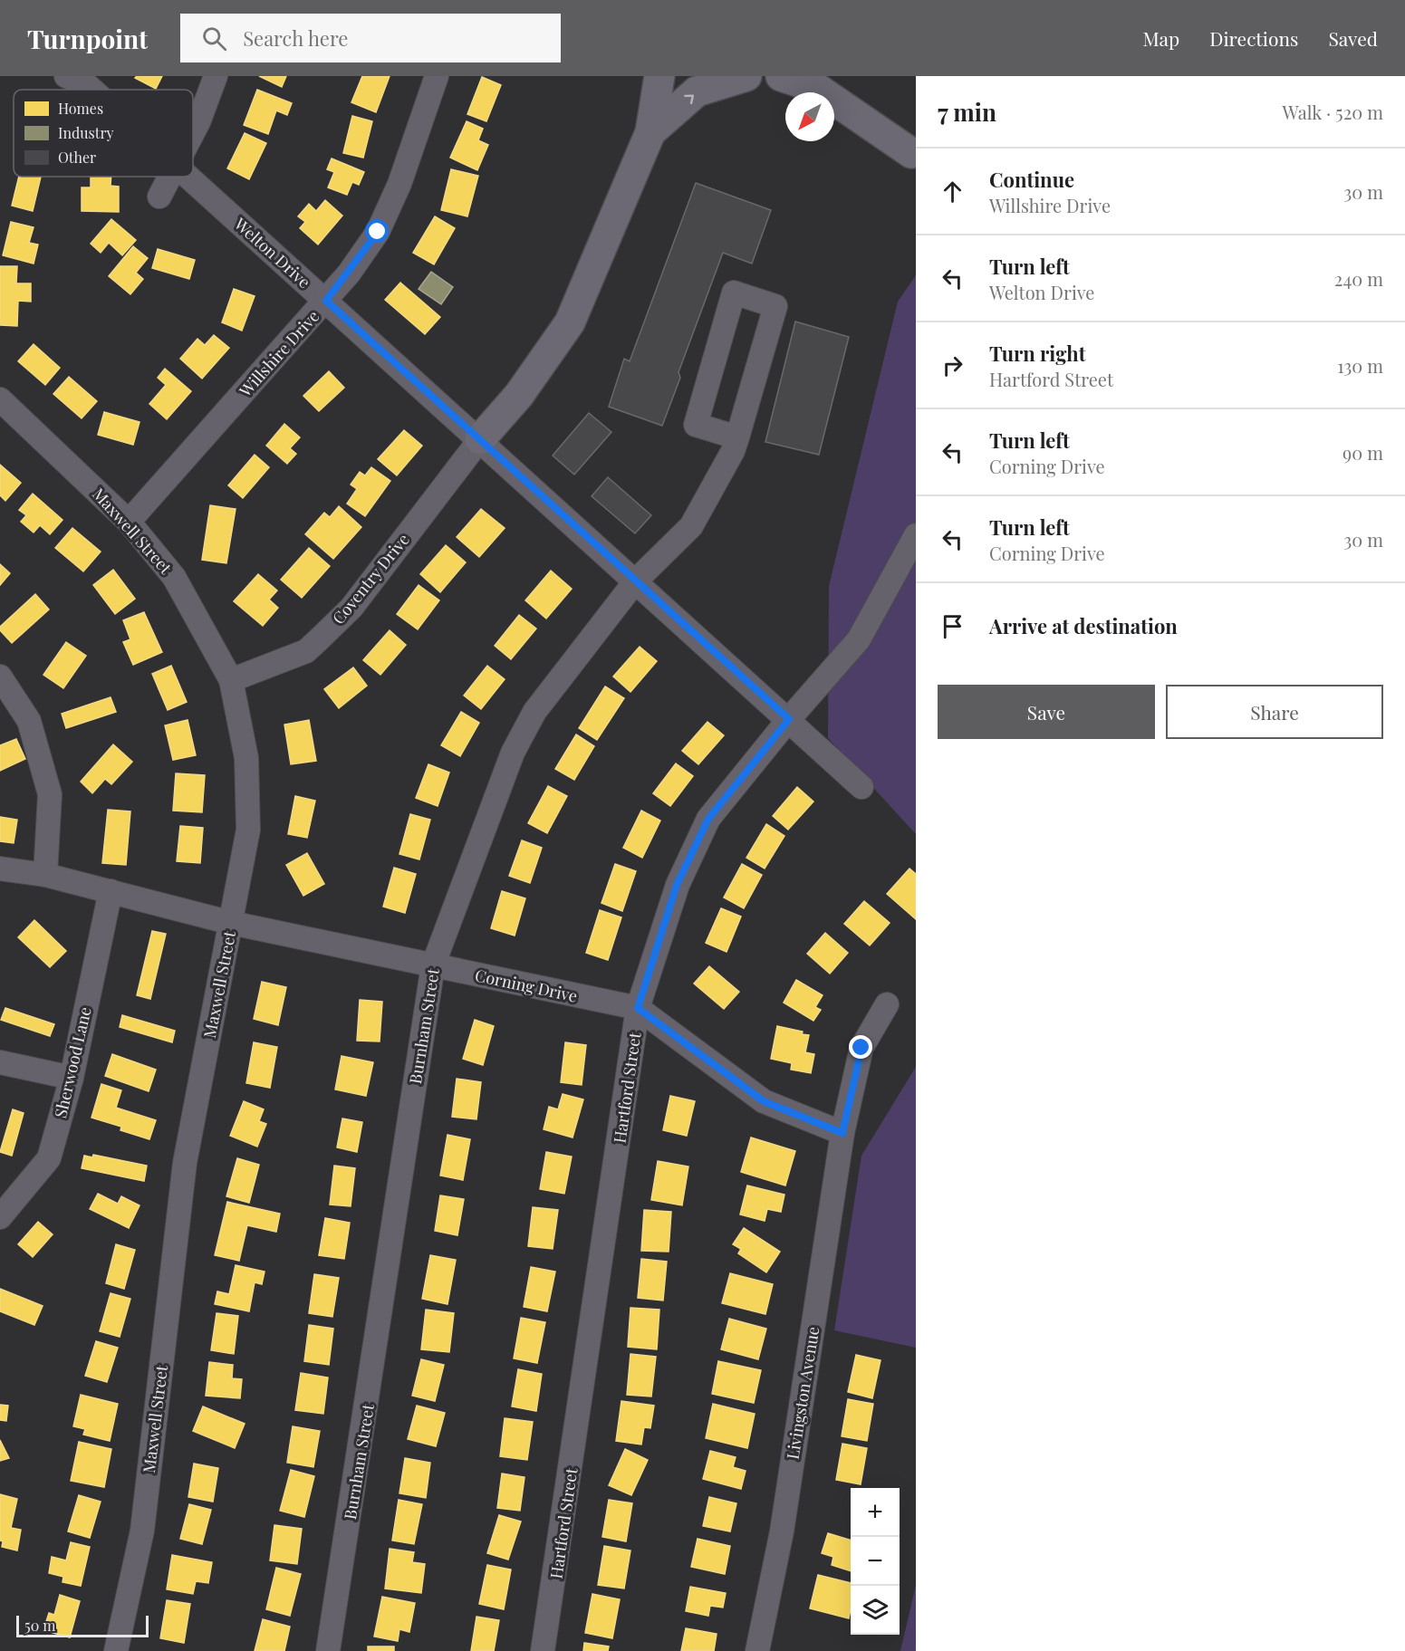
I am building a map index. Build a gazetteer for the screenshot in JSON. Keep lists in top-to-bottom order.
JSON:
{
  "streets": {
    "street": [
      "Welton Drive",
      "Willshire Drive",
      "Maxwell Street",
      "Coventry Drive",
      "Corning Drive",
      "Burnham Street",
      "Sherwood Lane",
      "Hartford Street",
      "Livingston Avenue"
    ]
  },
  "crossings": [
    ["Welton Drive", "Willshire Drive"],
    ["Welton Drive", "Coventry Drive"],
    ["Welton Drive", "Burnham Street"],
    ["Welton Drive", "Hartford Street"],
    ["Willshire Drive", "Maxwell Street"],
    ["Maxwell Street", "Coventry Drive"],
    ["Maxwell Street", "Corning Drive"],
    ["Corning Drive", "Burnham Street"],
    ["Corning Drive", "Sherwood Lane"],
    ["Corning Drive", "Hartford Street"],
    ["Corning Drive", "Livingston Avenue"]
  ],
  "legend": ["Homes", "Industry", "Other"],
  "scale_bar": "50 m",
  "north": "bottom left",
  "page": {
    "header": "Turnpoint",
    "search": "Search here",
    "nav": ["Map", "Directions", "Saved"],
    "heading": ["7 min", "Walk · 520 m"],
    "list": [
      ["Continue", "Willshire Drive", "30 m"],
      ["Turn left", "Welton Drive", "240 m"],
      ["Turn right", "Hartford Street", "130 m"],
      ["Turn left", "Corning Drive", "90 m"],
      ["Turn left", "Corning Drive", "30 m"],
      "Arrive at destination"
    ],
    "buttons": ["Save", "Share"],
    "map_buttons": ["+", "−"],
    "scale": "50 m"
  }
}
